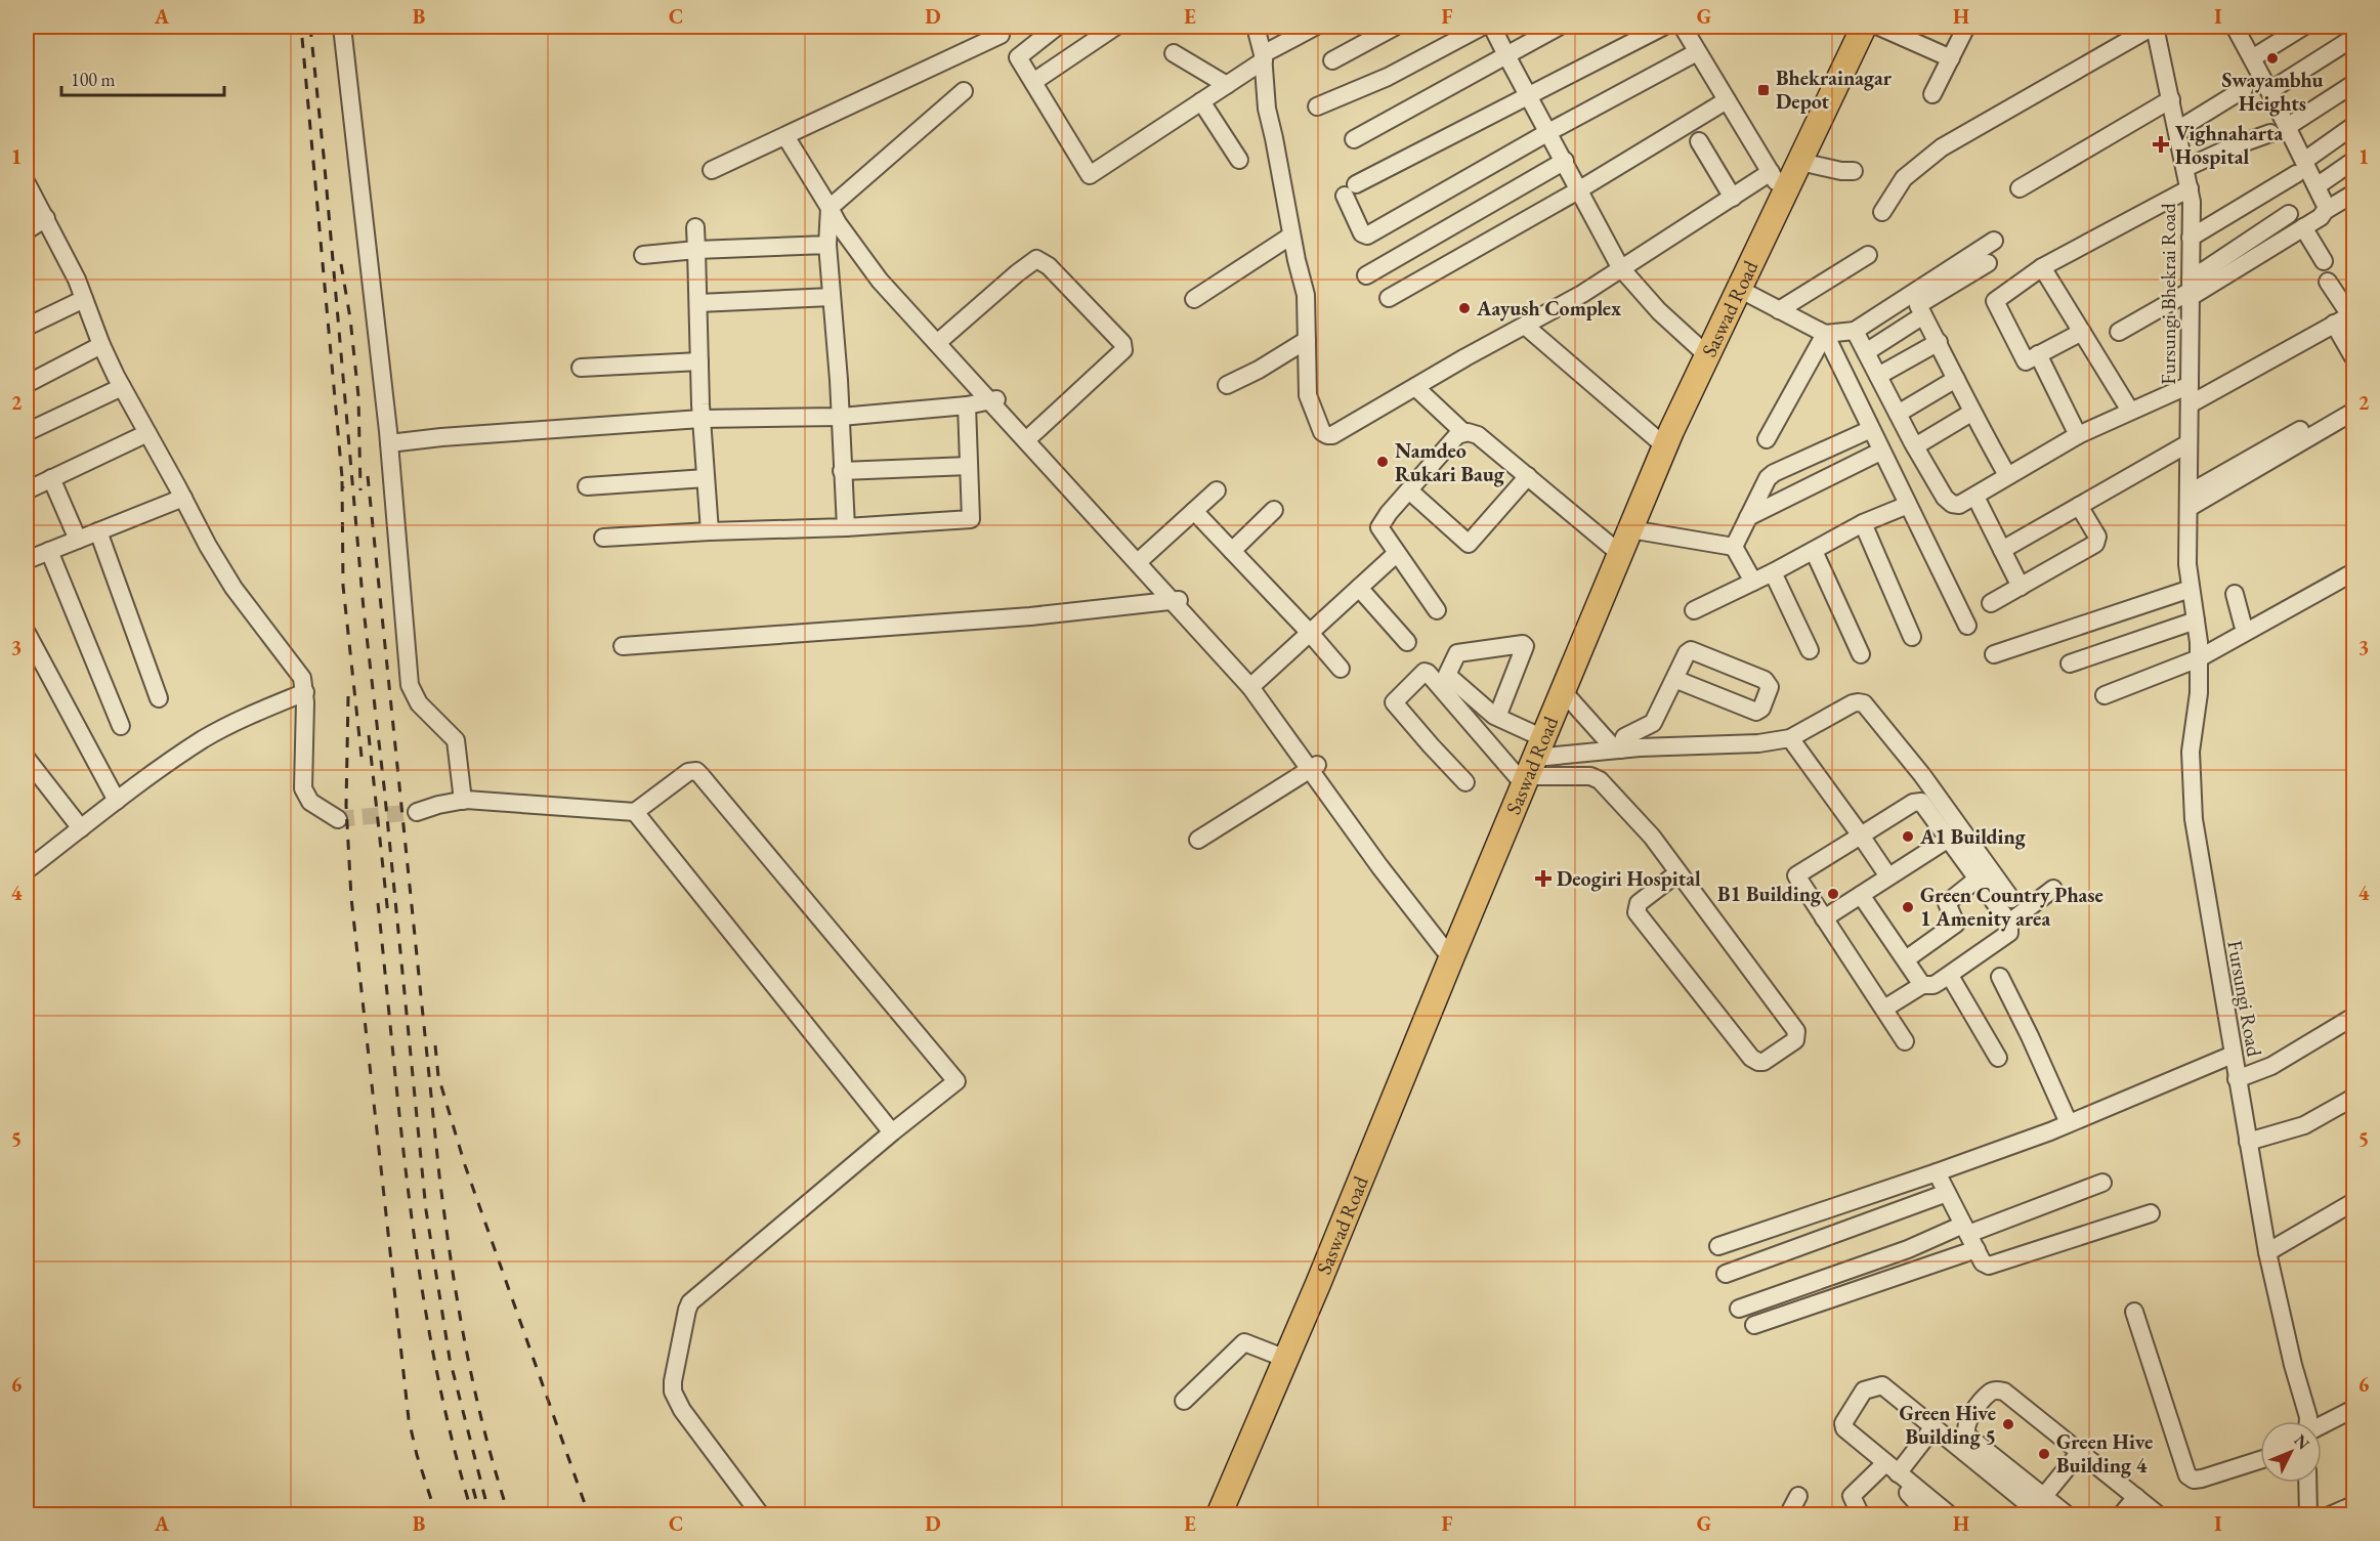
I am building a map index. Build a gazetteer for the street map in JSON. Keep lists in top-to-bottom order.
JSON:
{
  "streets": {
    "highway": ["Saswad Road"],
    "street": ["Fursungi Bhekrai Road", "Fursungi Road"]
  },
  "crossings": [
    ["Fursungi Bhekrai Road", "Fursungi Road"]
  ],
  "places": {
    "other": [
      "Swayambhu Heights",
      "Aayush Complex",
      "Namdeo Rukari Baug",
      "A1 Building",
      "B1 Building",
      "Green Country Phase 1 Amenity area",
      "Green Hive Building 5",
      "Green Hive Building 4"
    ],
    "transit": ["Bhekrainagar Depot"],
    "health": ["Vighnaharta Hospital", "Deogiri Hospital"]
  },
  "scale_bar": "100 m",
  "north": "top right",
  "grid": {
    "columns": [
      "A",
      "B",
      "C",
      "D",
      "E",
      "F",
      "G",
      "H",
      "I"
    ],
    "rows": [
      "1",
      "2",
      "3",
      "4",
      "5",
      "6"
    ]
  }
}
